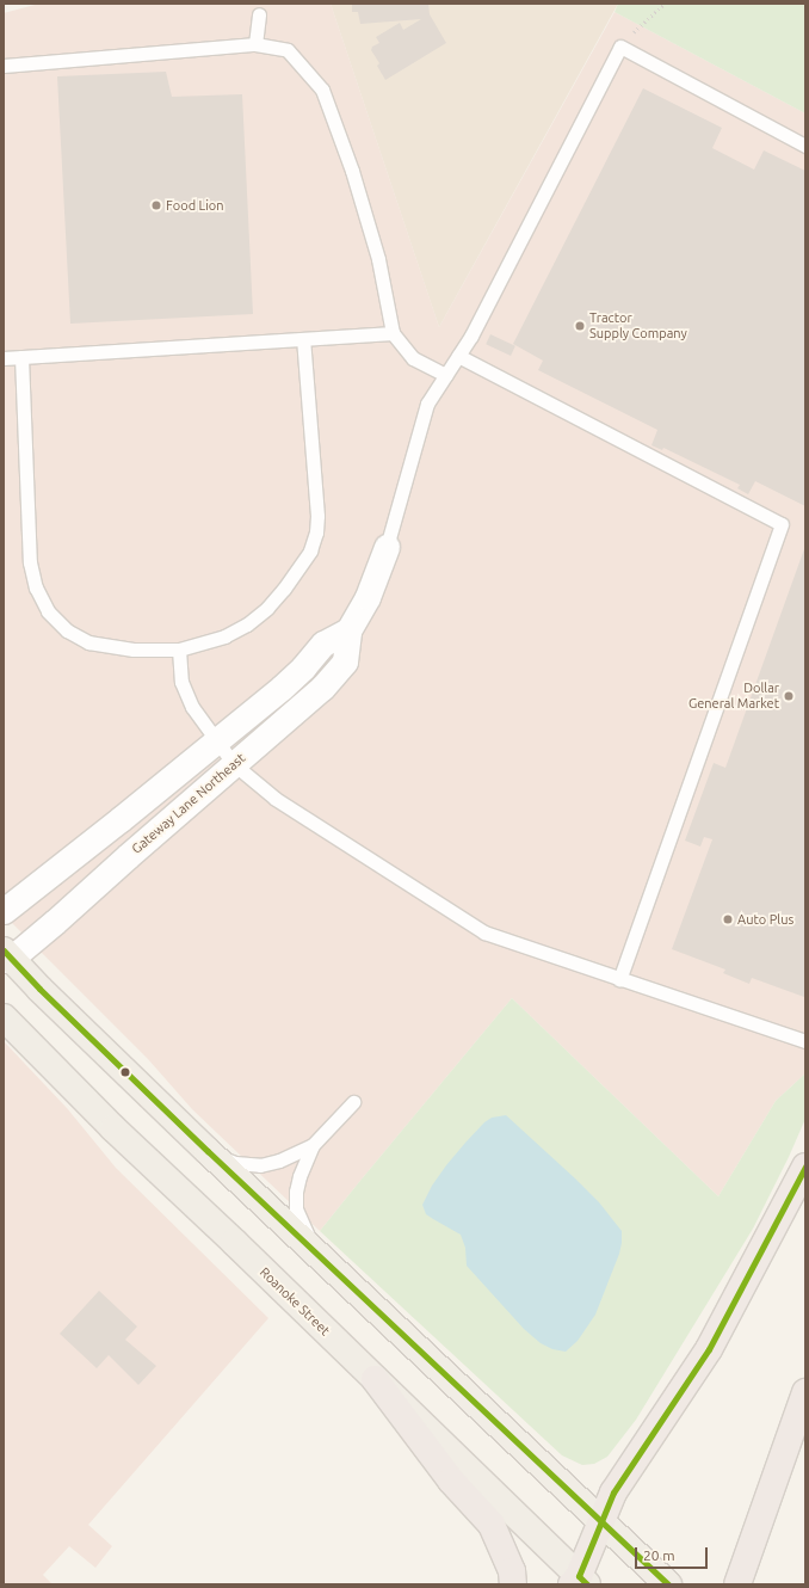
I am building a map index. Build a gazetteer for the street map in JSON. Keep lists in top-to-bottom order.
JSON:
{
  "streets": {
    "main road": ["Roanoke Street"],
    "street": ["Gateway Lane Northeast"]
  },
  "places": [
    "Food Lion",
    "Tractor Supply Company",
    "Dollar General Market",
    "Auto Plus"
  ],
  "scale_bar": "20 m"
}
